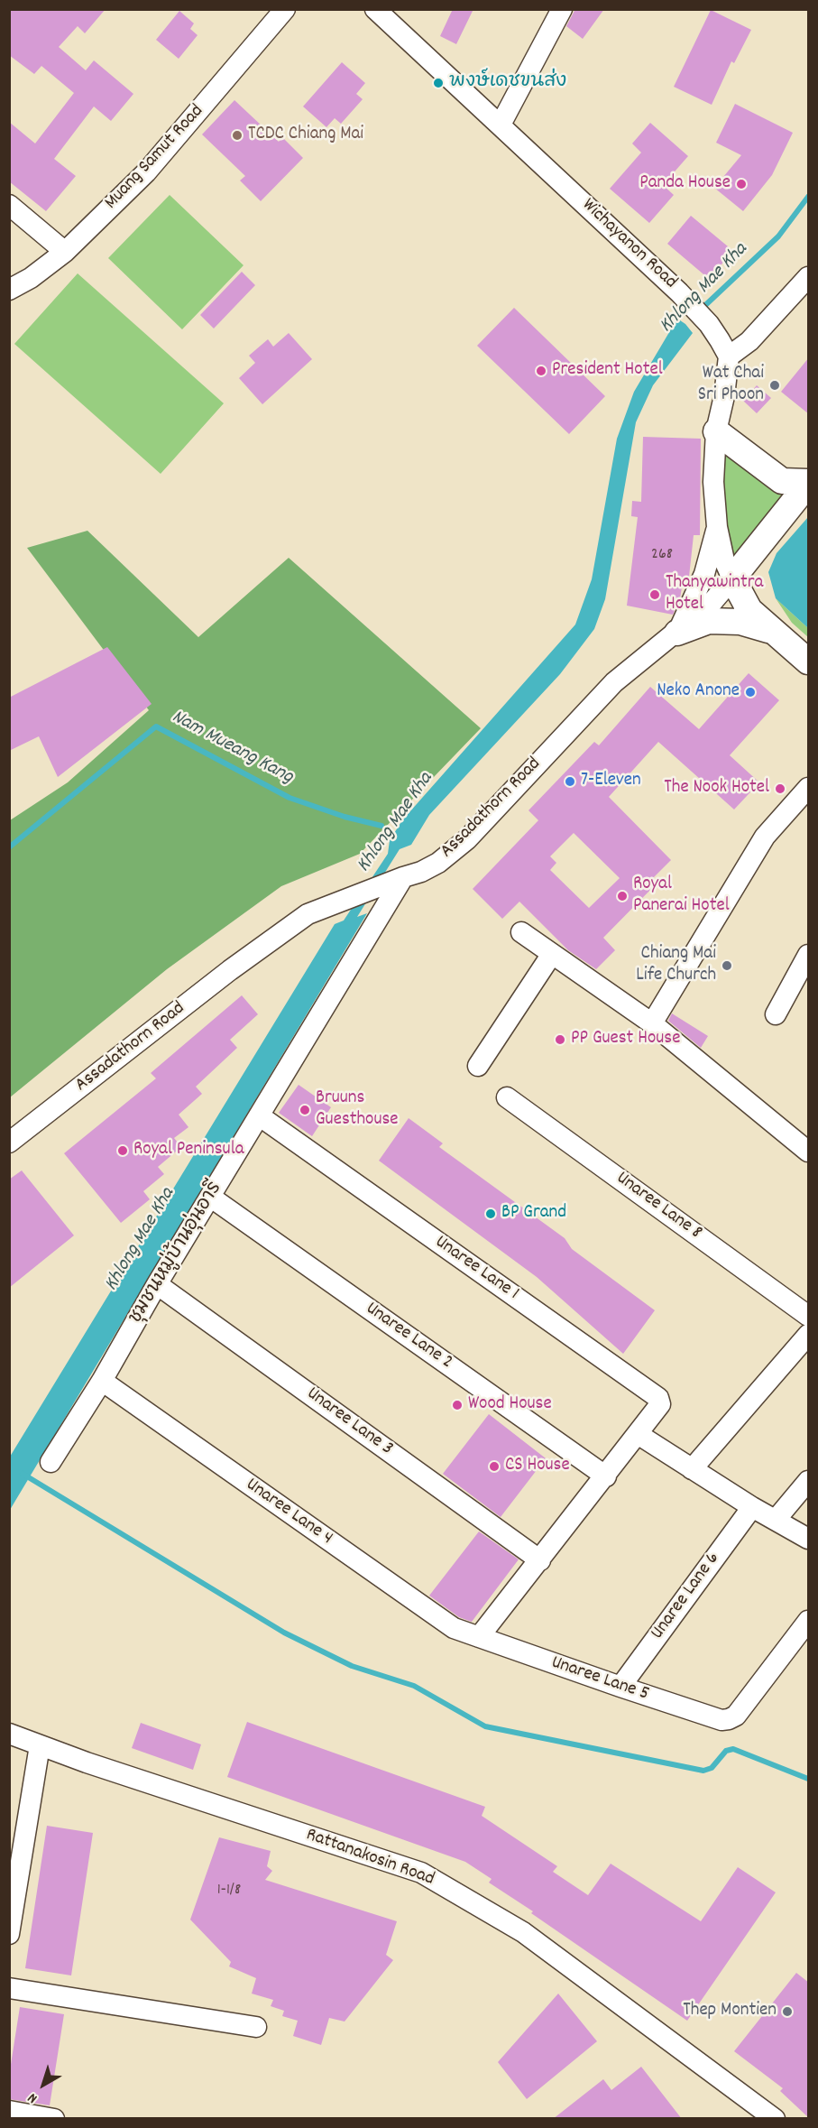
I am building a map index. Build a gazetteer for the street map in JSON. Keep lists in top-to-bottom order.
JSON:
{
  "streets": {
    "street": [
      "Muang Samut Road",
      "Wichayanon Road",
      "Assadathorn Road",
      "Unaree Lane 8",
      "ชุมชนหมู่บ้านอุ่นอารี",
      "Unaree Lane 1",
      "Unaree Lane 2",
      "Unaree Lane 3",
      "Unaree Lane 4",
      "Unaree Lane 6",
      "Unaree Lane 5",
      "Rattanakosin Road"
    ]
  },
  "crossings": [
    ["Assadathorn Road", "ชุมชนหมู่บ้านอุ่นอารี"],
    ["ชุมชนหมู่บ้านอุ่นอารี", "Unaree Lane 1"],
    ["ชุมชนหมู่บ้านอุ่นอารี", "Unaree Lane 2"],
    ["ชุมชนหมู่บ้านอุ่นอารี", "Unaree Lane 3"],
    ["ชุมชนหมู่บ้านอุ่นอารี", "Unaree Lane 4"],
    ["Unaree Lane 4", "Unaree Lane 5"],
    ["Unaree Lane 6", "Unaree Lane 5"]
  ],
  "water": ["Khlong Mae Kha", "Nam Mueang Kang"],
  "places": [
    "พงษ์เดชขนส่ง",
    "TCDC Chiang Mai",
    "Panda House",
    "President Hotel",
    "Wat Chai Sri Phoon",
    "Thanyawintra Hotel",
    "Neko Anone",
    "7-Eleven",
    "The Nook Hotel",
    "Royal Panerai Hotel",
    "Chiang Mai Life Church",
    "PP Guest House",
    "Bruuns Guesthouse",
    "Royal Peninsula",
    "BP Grand",
    "Wood House",
    "CS House",
    "Thep Montien"
  ],
  "house_numbers": ["268", "1-1/8"],
  "north": "bottom left"
}
